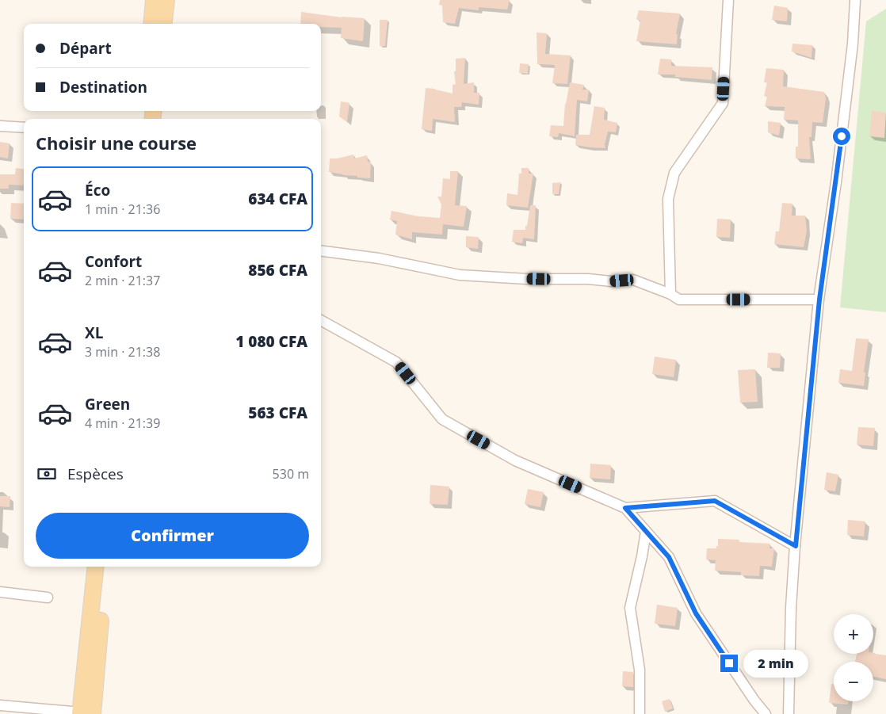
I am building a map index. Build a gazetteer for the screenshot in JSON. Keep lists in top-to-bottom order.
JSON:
{
  "page": {
    "banner": ["Départ", "Destination"],
    "heading": "Choisir une course",
    "list": [
      {
        "name": "Éco",
        "note": "1 min · 21:36",
        "value": "634 CFA"
      },
      {
        "name": "Confort",
        "note": "2 min · 21:37",
        "value": "856 CFA"
      },
      {
        "name": "XL",
        "note": "3 min · 21:38",
        "value": "1 080 CFA"
      },
      {
        "name": "Green",
        "note": "4 min · 21:39",
        "value": "563 CFA"
      }
    ],
    "pay": ["Espèces", "530 m"],
    "buttons": "Confirmer",
    "map_buttons": ["+", "−"],
    "bubble": "2 min"
  }
}
